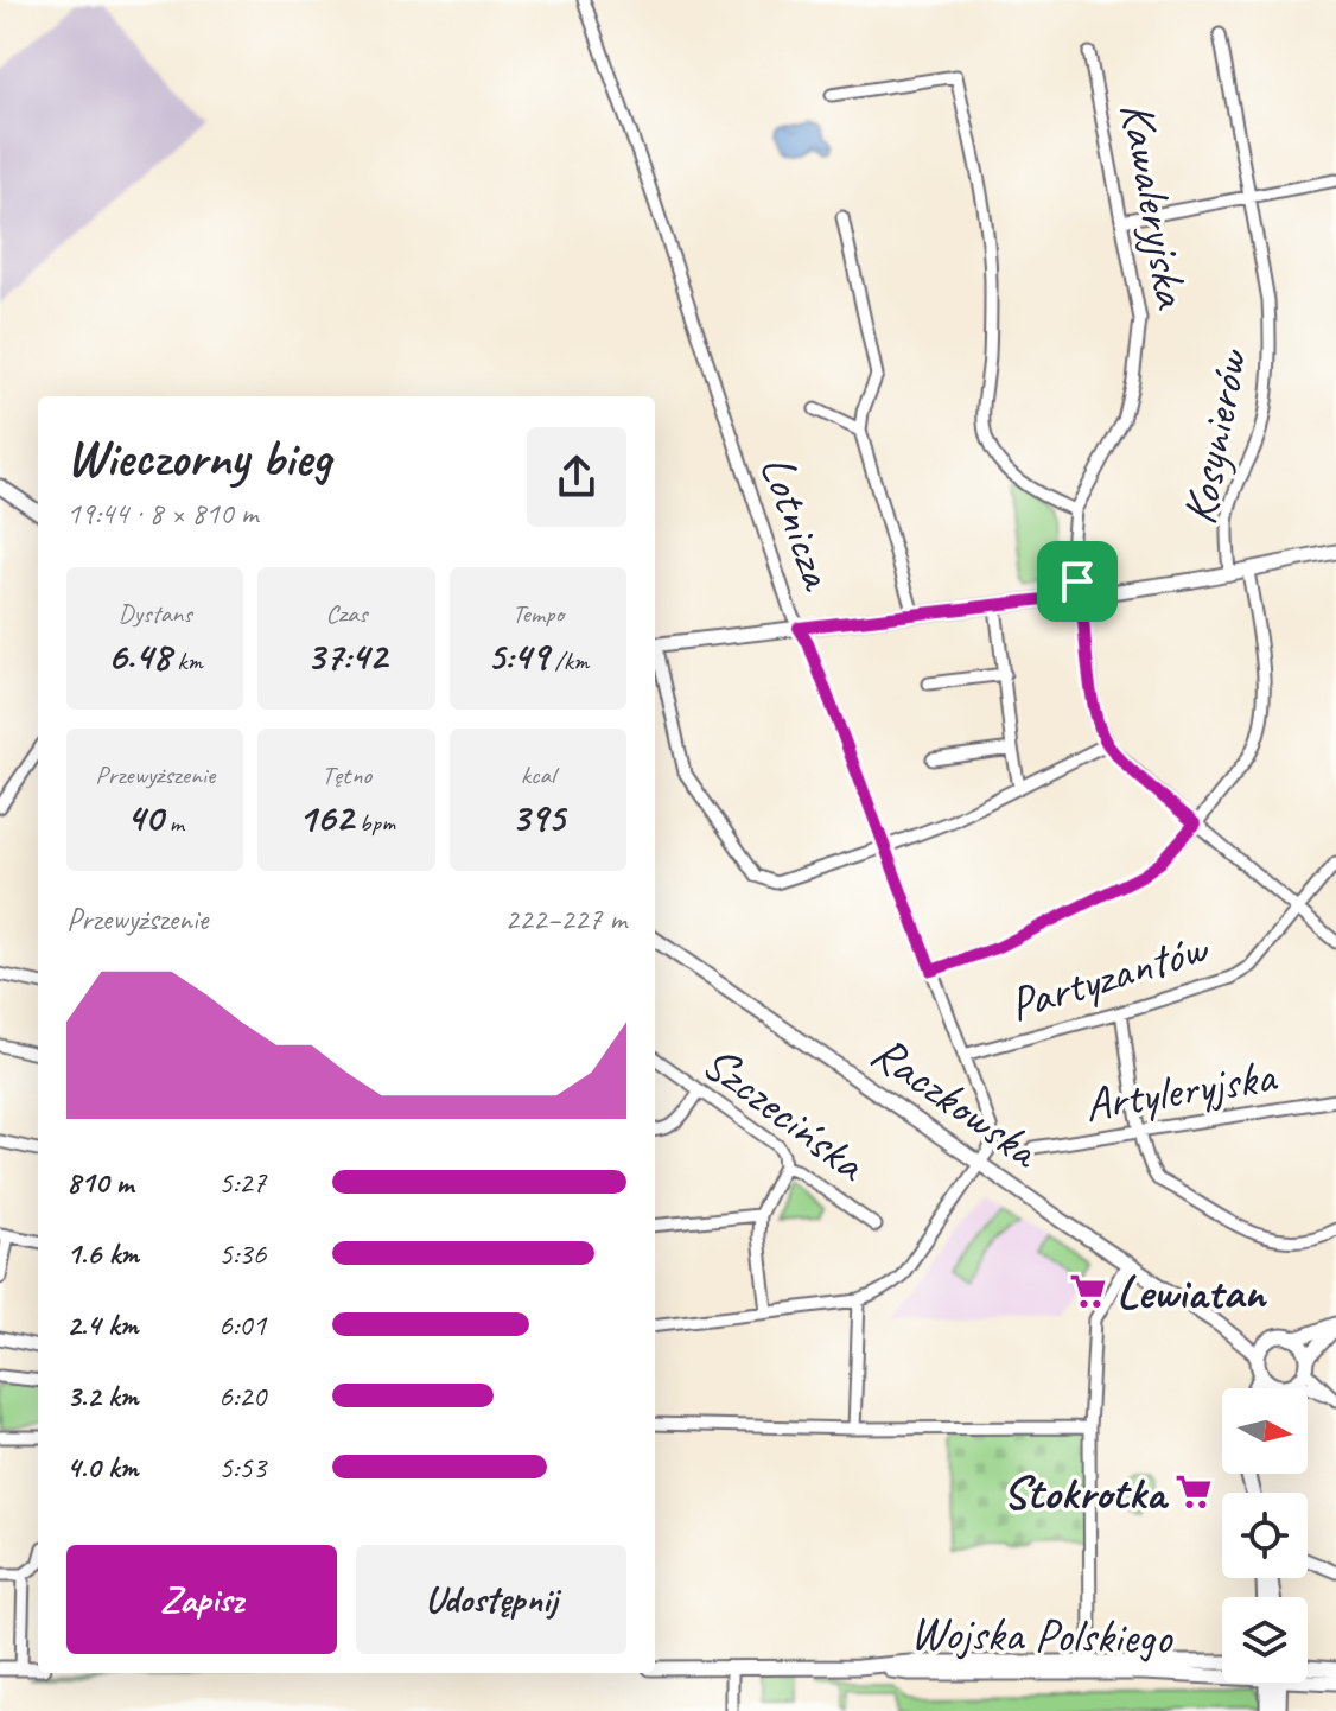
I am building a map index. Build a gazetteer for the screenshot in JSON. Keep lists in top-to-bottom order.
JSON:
{
  "streets": {
    "street": [
      "Kawaleryjska",
      "Kosynierów",
      "Lotnicza",
      "Partyzantów",
      "Artyleryjska",
      "Raczkowska",
      "Szczecińska",
      "Wojska Polskiego"
    ]
  },
  "crossings": [
    ["Kosynierów", "Lotnicza"],
    ["Lotnicza", "Partyzantów"],
    ["Lotnicza", "Raczkowska"]
  ],
  "places": {
    "supermarket": ["Lewiatan", "Stokrotka"]
  },
  "north": "right",
  "page": {
    "heading": ["Wieczorny bieg", "19:44 · 8 × 810 m"],
    "stats": [
      ["Dystans", "6.48 km"],
      ["Czas", "37:42"],
      ["Tempo", "5:49 /km"],
      ["Przewyższenie", "40 m"],
      ["Tętno", "162 bpm"],
      ["kcal", "395"]
    ],
    "chart": ["Przewyższenie", "222–227 m"],
    "list": [
      {
        "name": "810 m",
        "note": "5:27"
      },
      {
        "name": "1.6 km",
        "note": "5:36"
      },
      {
        "name": "2.4 km",
        "note": "6:01"
      },
      {
        "name": "3.2 km",
        "note": "6:20"
      },
      {
        "name": "4.0 km",
        "note": "5:53"
      }
    ],
    "buttons": ["Zapisz", "Udostępnij"]
  }
}
